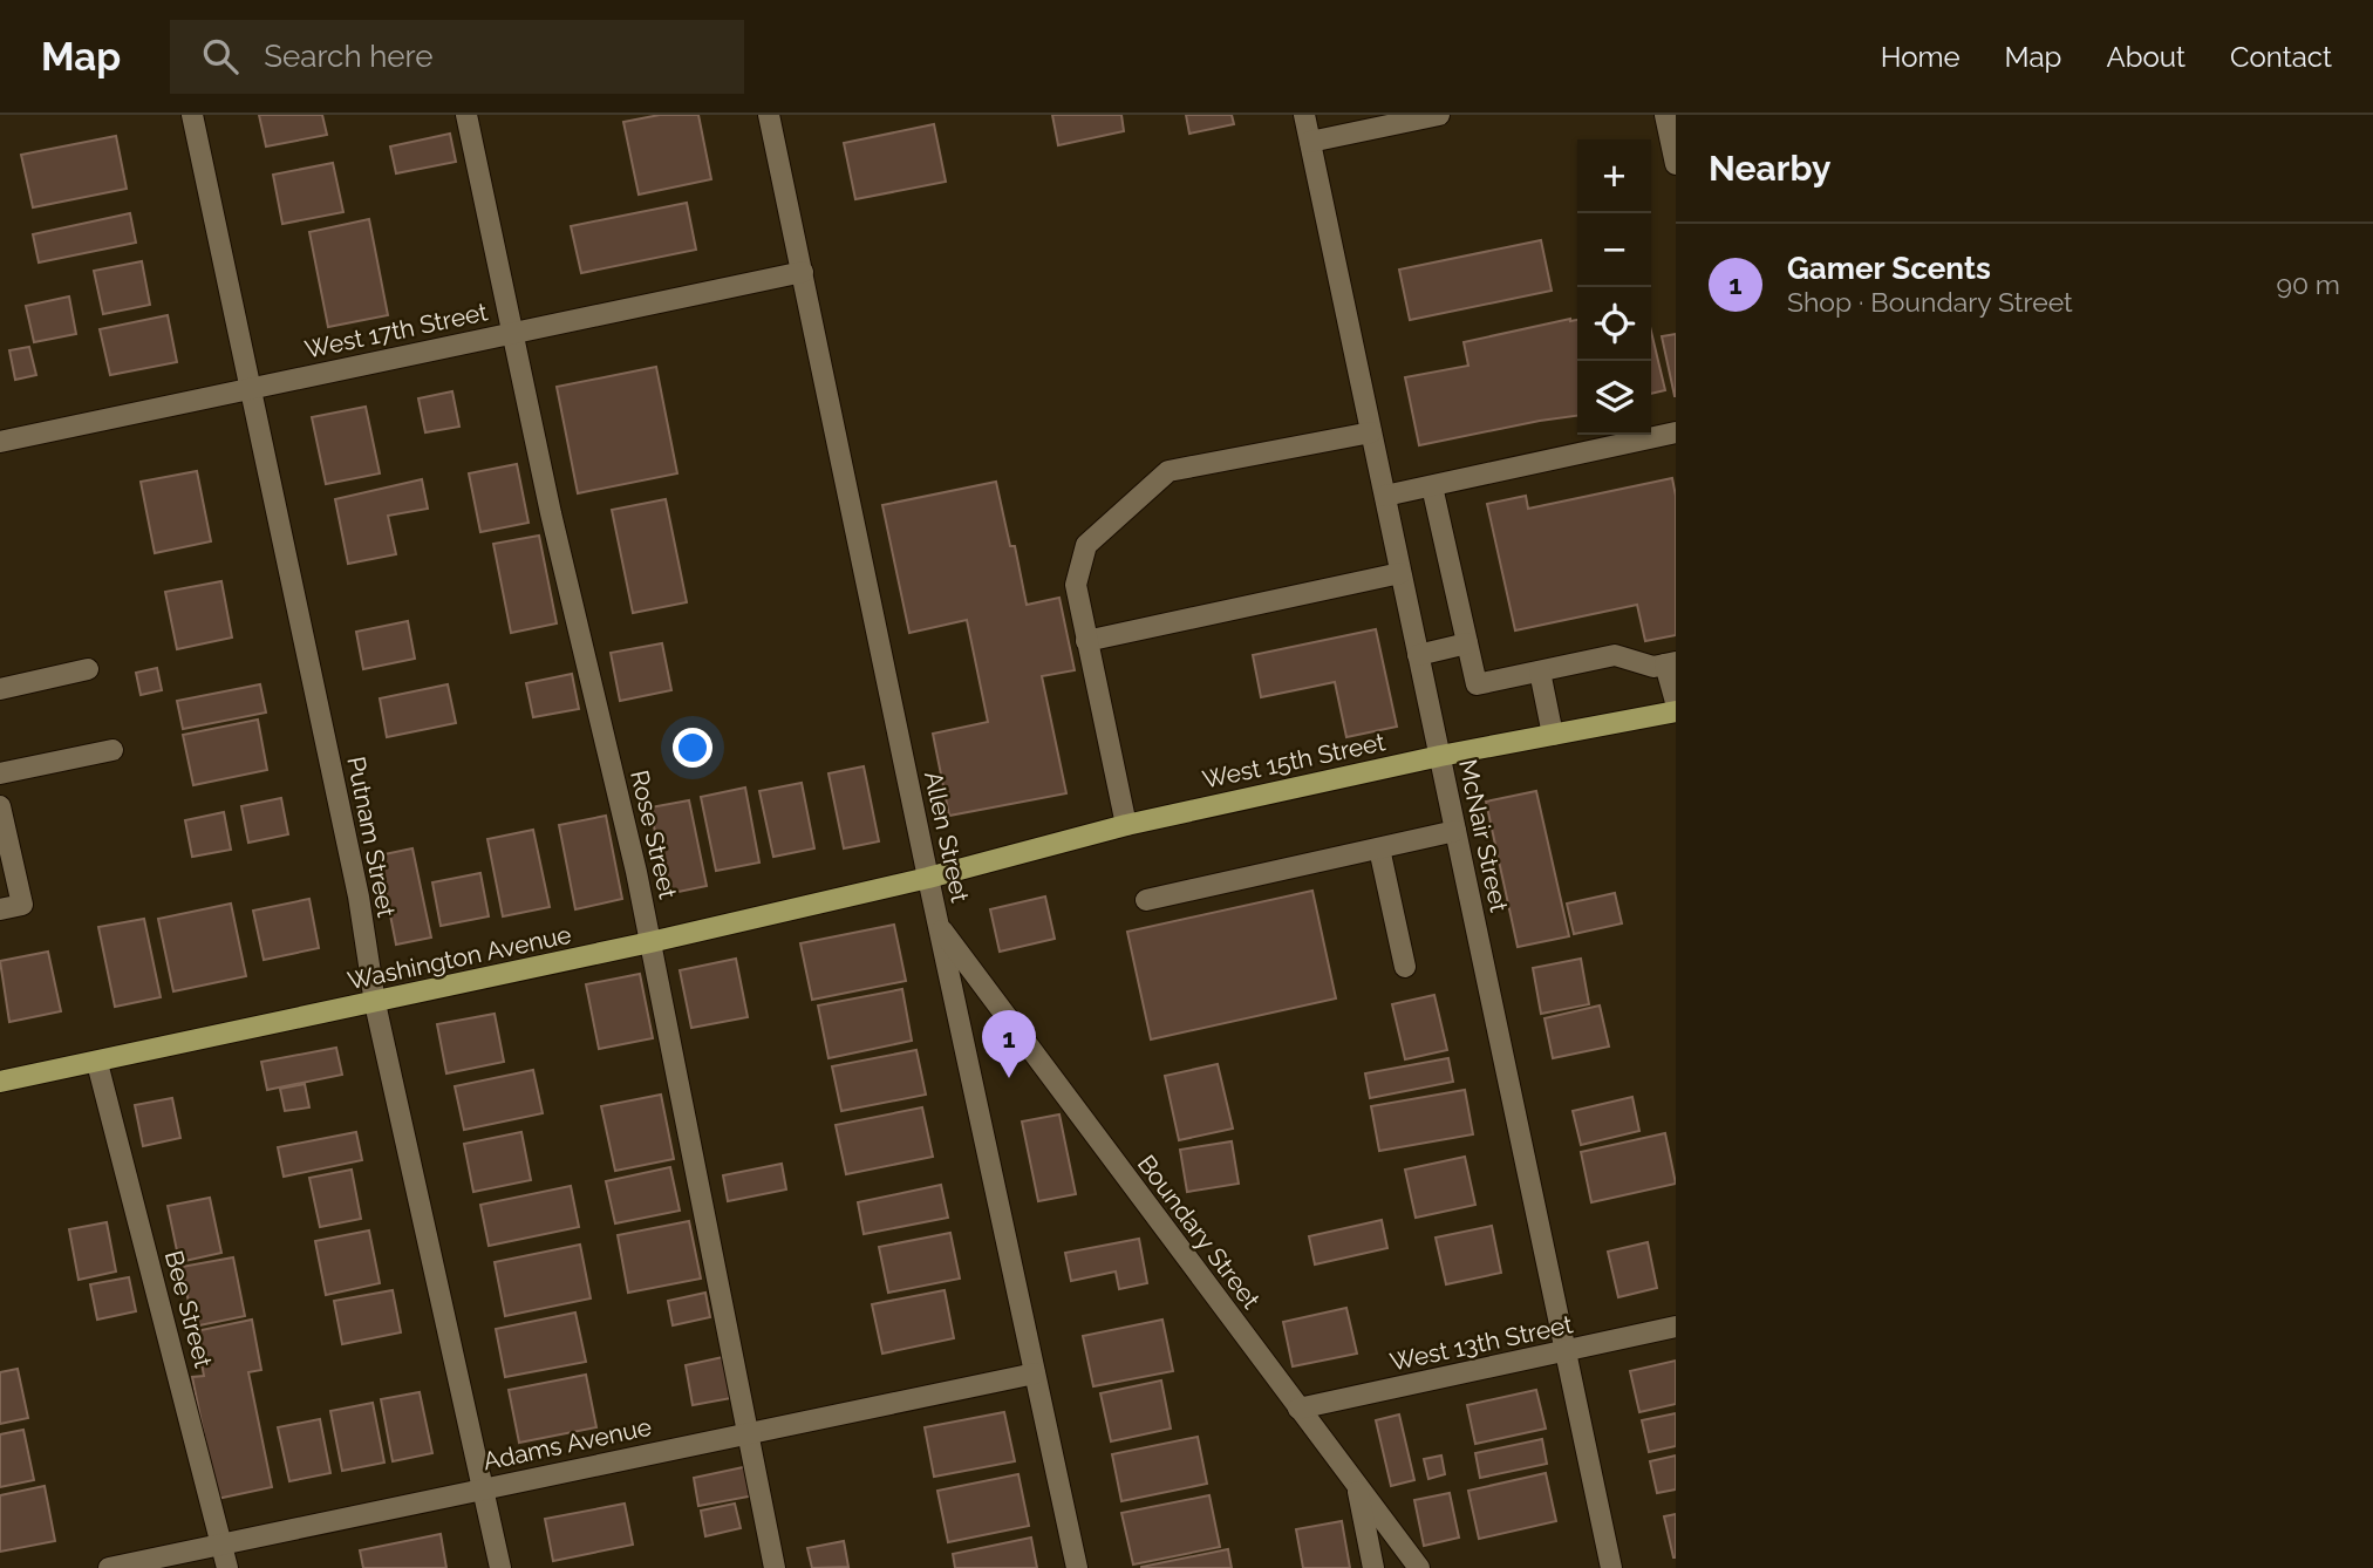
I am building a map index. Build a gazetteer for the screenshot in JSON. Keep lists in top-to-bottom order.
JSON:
{
  "streets": {
    "main road": ["West 15th Street", "Washington Avenue"],
    "street": [
      "West 17th Street",
      "Rose Street",
      "McNair Street",
      "Putnam Street",
      "Allen Street",
      "Boundary Street",
      "Bee Street",
      "West 13th Street",
      "Adams Avenue"
    ]
  },
  "crossings": [
    ["West 17th Street", "Rose Street"],
    ["West 17th Street", "Putnam Street"],
    ["West 17th Street", "Allen Street"],
    ["West 15th Street", "McNair Street"],
    ["West 15th Street", "Allen Street"],
    ["West 15th Street", "Washington Avenue"],
    ["Rose Street", "Washington Avenue"],
    ["Rose Street", "Adams Avenue"],
    ["McNair Street", "West 13th Street"],
    ["Putnam Street", "Washington Avenue"],
    ["Putnam Street", "Adams Avenue"],
    ["Allen Street", "Washington Avenue"],
    ["Allen Street", "Boundary Street"],
    ["Allen Street", "Adams Avenue"],
    ["Washington Avenue", "Bee Street"],
    ["Boundary Street", "West 13th Street"],
    ["Bee Street", "Adams Avenue"]
  ],
  "page": {
    "header": "Map",
    "search": "Search here",
    "nav": [
      "Home",
      "Map",
      "About",
      "Contact"
    ],
    "heading": "Nearby",
    "map_buttons": ["+", "−"],
    "list": [
      {
        "mark": "1",
        "name": "Gamer Scents",
        "note": "Shop · Boundary Street",
        "value": "90 m"
      }
    ],
    "pins": "1"
  }
}
